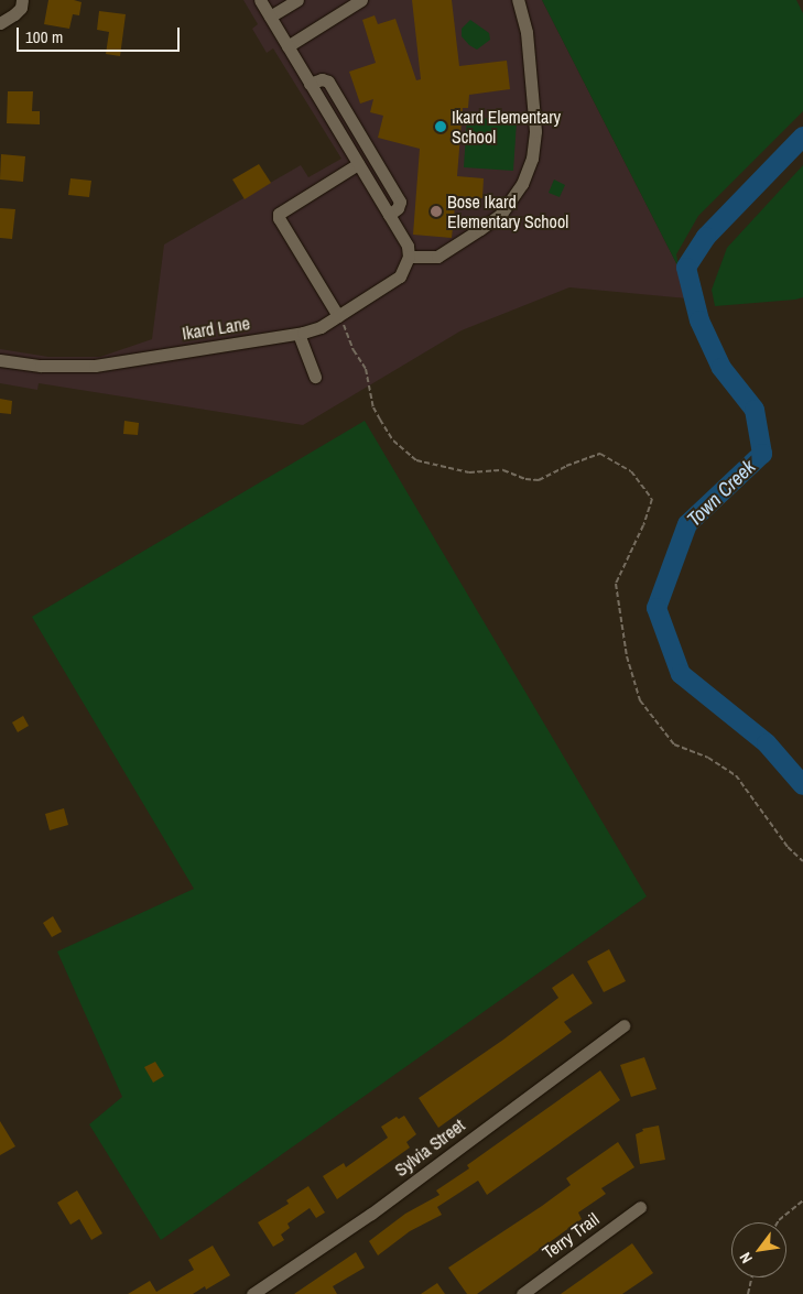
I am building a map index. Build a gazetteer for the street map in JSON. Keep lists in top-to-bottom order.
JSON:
{
  "streets": {
    "street": ["Ikard Lane", "Sylvia Street", "Terry Trail"]
  },
  "water": ["Town Creek"],
  "places": ["Ikard Elementary School", "Bose Ikard Elementary School"],
  "scale_bar": "100 m",
  "north": "bottom left"
}
